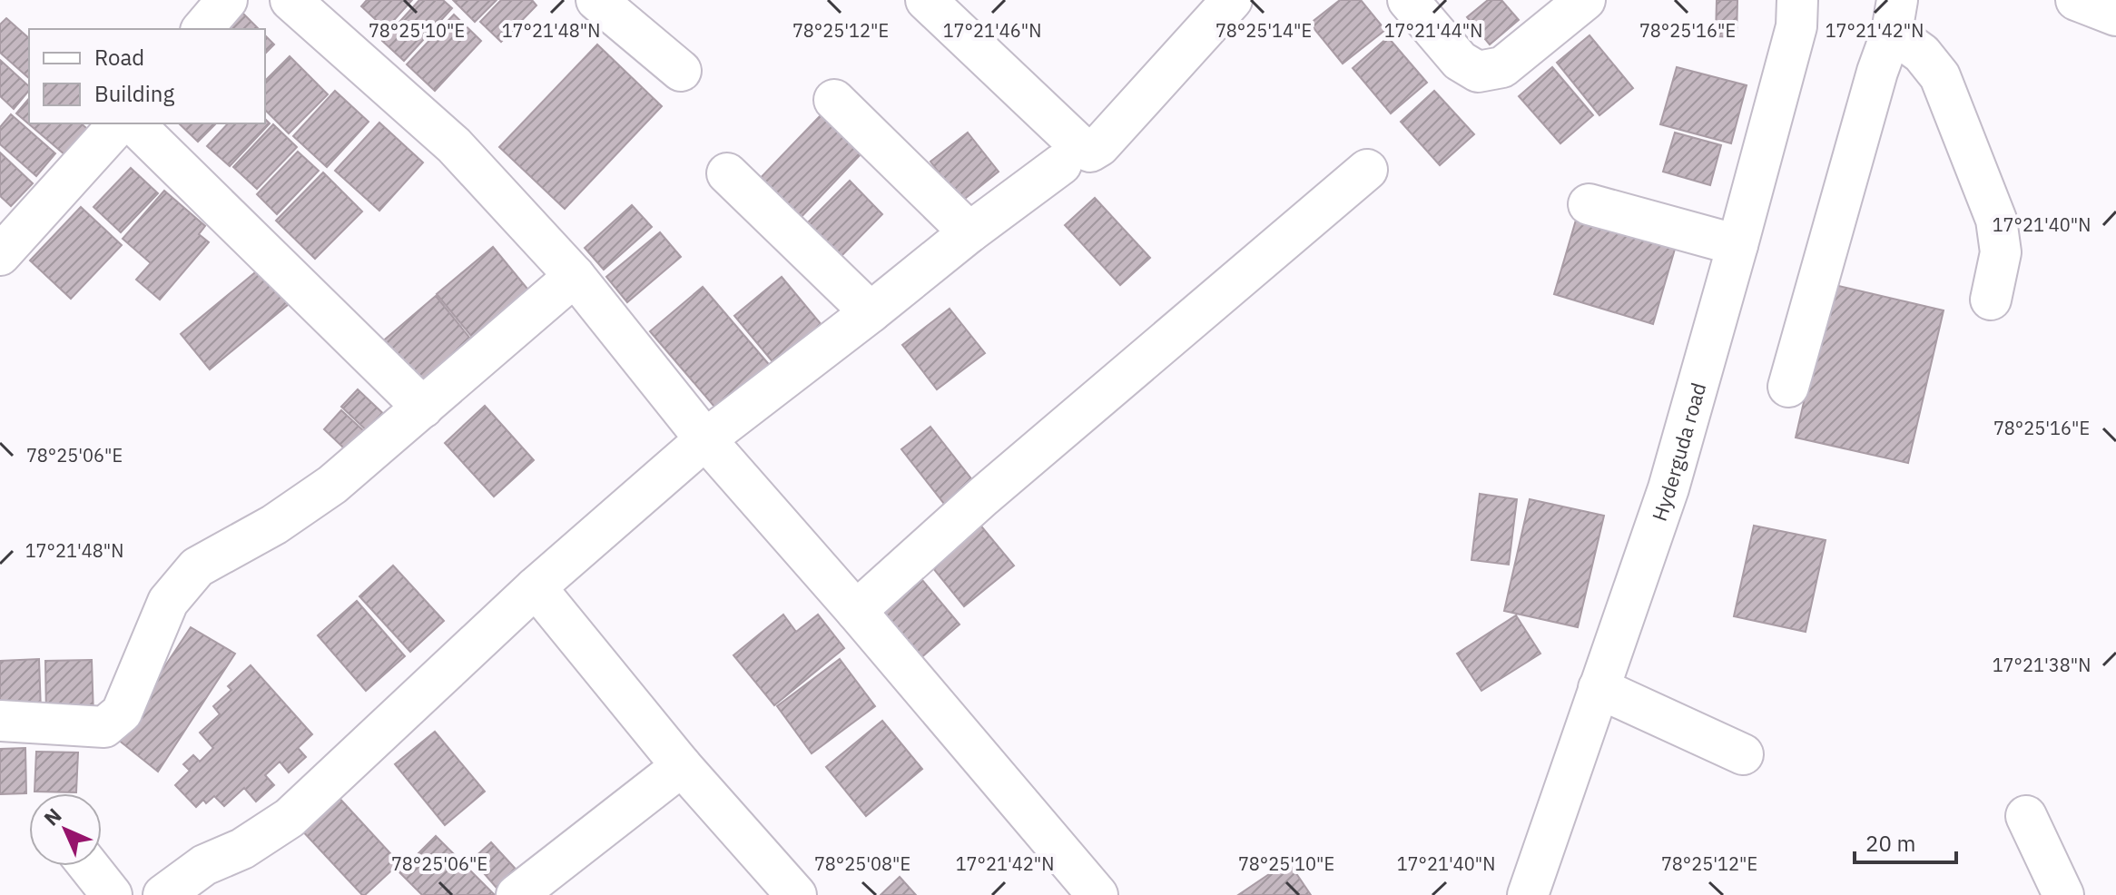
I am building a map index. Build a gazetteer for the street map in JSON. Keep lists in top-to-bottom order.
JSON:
{
  "streets": {
    "street": ["Hyderguda road"]
  },
  "legend": ["Road", "Building"],
  "scale_bar": "20 m",
  "north": "top left",
  "coordinates": [
    "78°25'10\"E",
    "17°21'48\"N",
    "78°25'12\"E",
    "17°21'46\"N",
    "78°25'14\"E",
    "17°21'44\"N",
    "78°25'16\"E",
    "17°21'42\"N",
    "17°21'40\"N",
    "78°25'06\"E",
    "17°21'38\"N",
    "78°25'08\"E"
  ]
}
